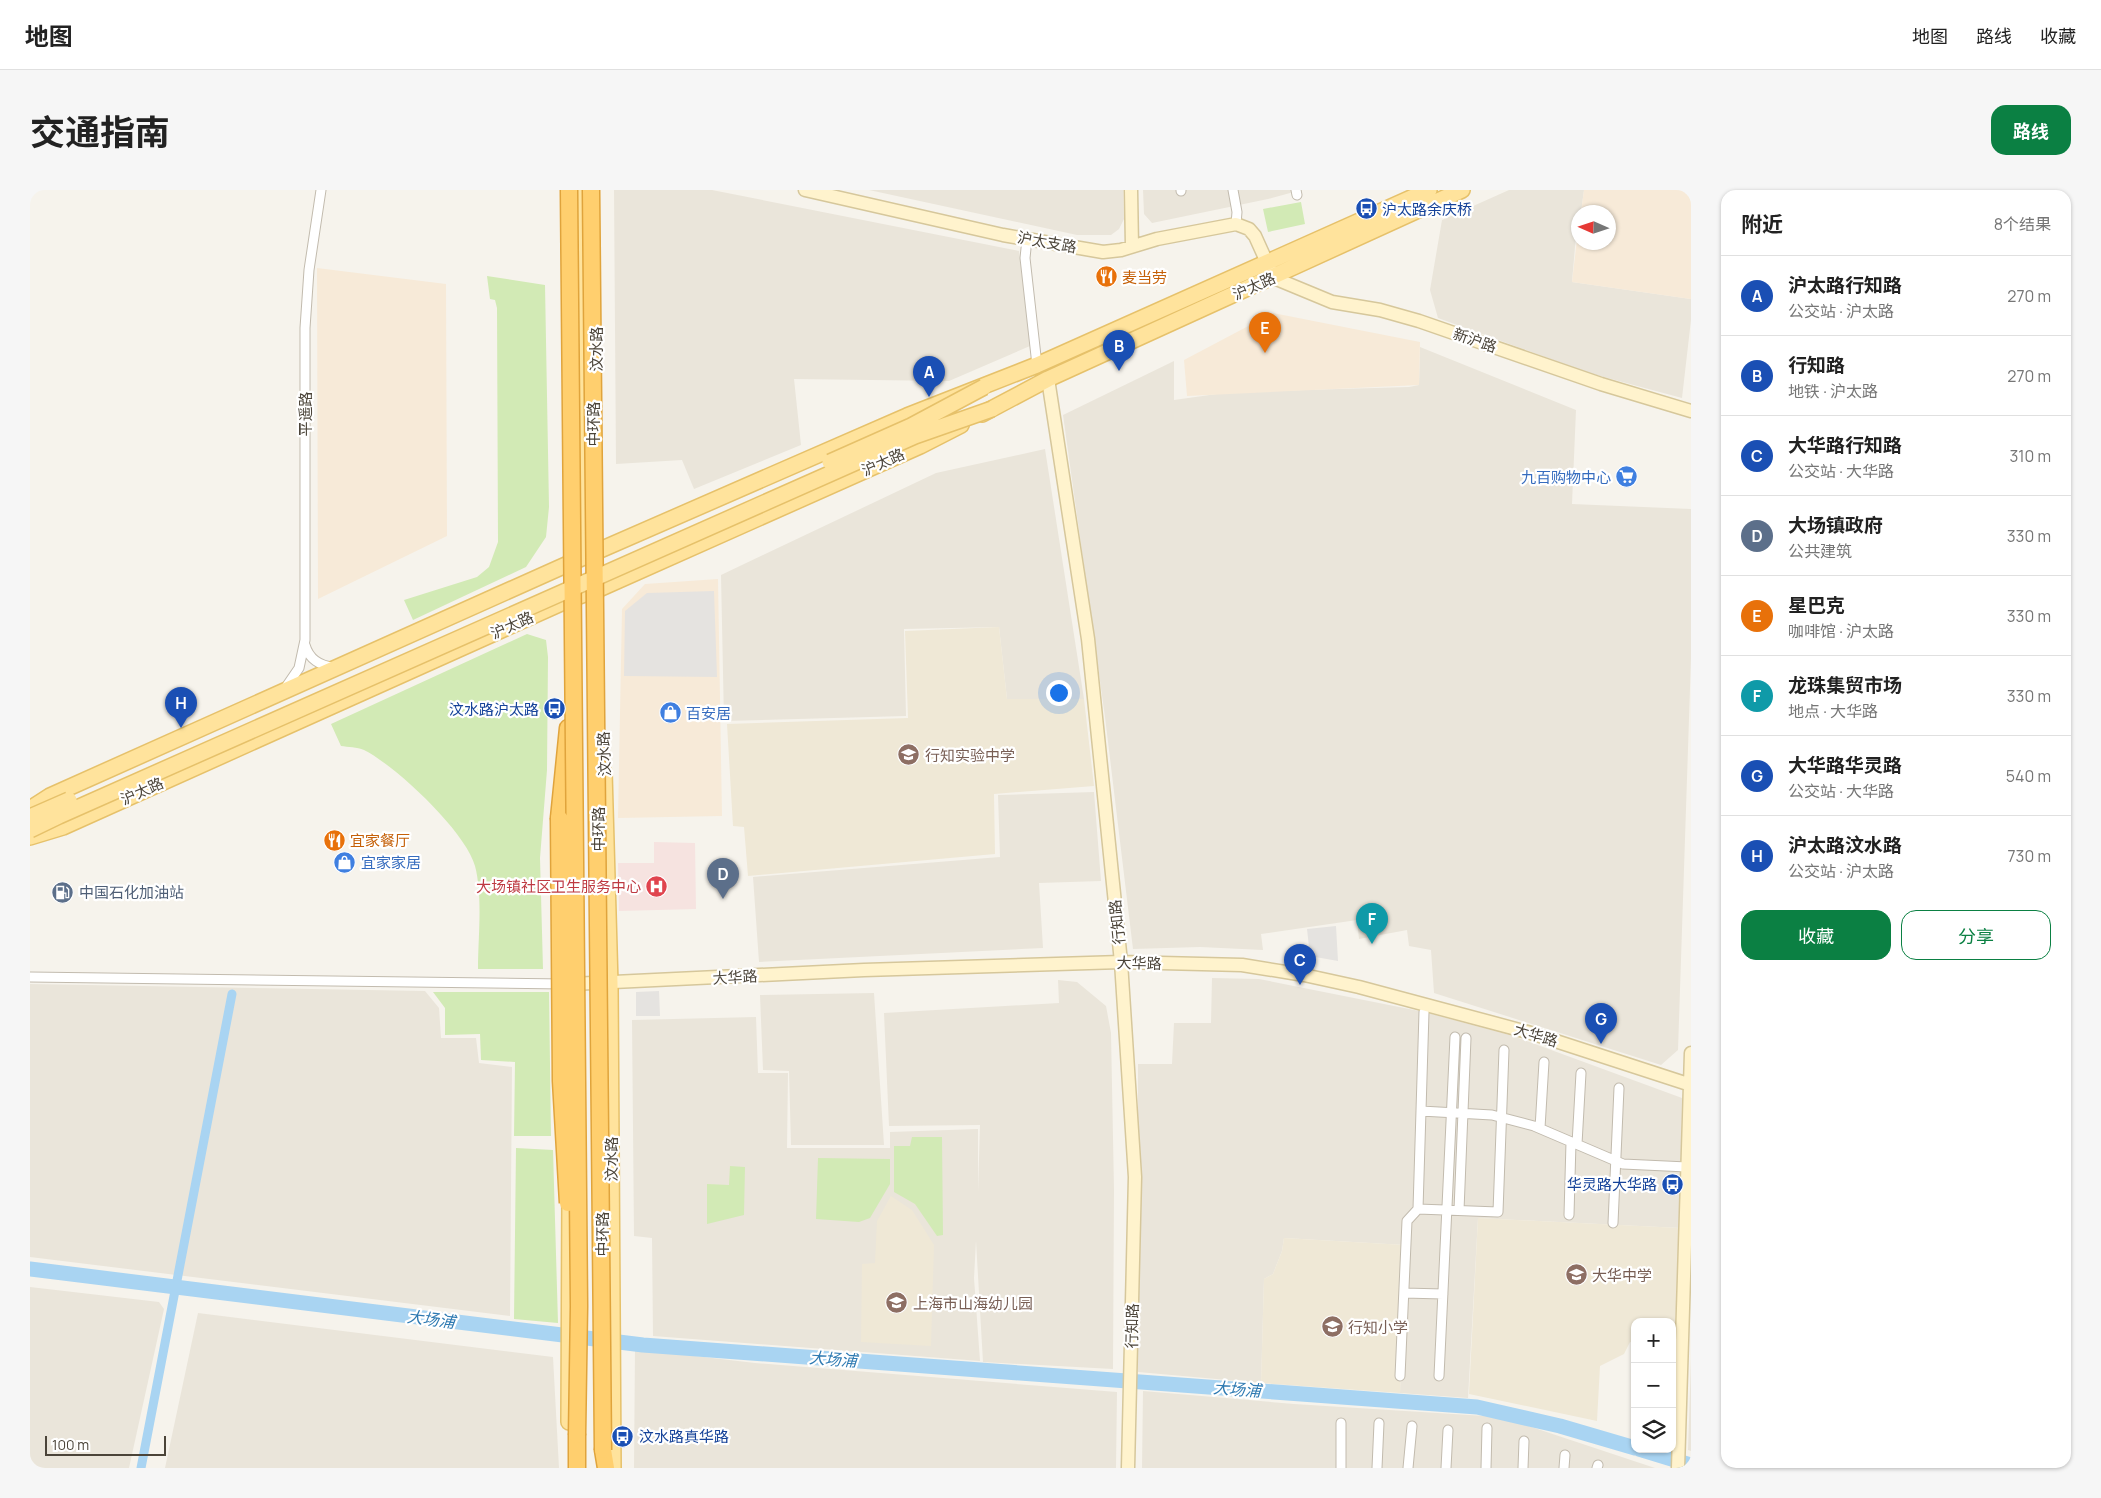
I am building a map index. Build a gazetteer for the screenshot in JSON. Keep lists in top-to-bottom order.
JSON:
{
  "streets": {
    "highway": ["中环路"],
    "main road": ["沪太路", "汶水路"],
    "street": [
      "沪太支路",
      "新沪路",
      "平遥路",
      "行知路",
      "大华路"
    ]
  },
  "crossings": [
    ["沪太路", "新沪路"],
    ["沪太路", "汶水路"],
    ["沪太路", "平遥路"],
    ["沪太路", "行知路"],
    ["汶水路", "中环路"],
    ["汶水路", "大华路"],
    ["行知路", "大华路"]
  ],
  "water": ["大场浦"],
  "places": {
    "bus stop": [
      "沪太路余庆桥",
      "汶水路沪太路",
      "华灵路大华路",
      "汶水路真华路"
    ],
    "restaurant": ["麦当劳", "宜家餐厅"],
    "supermarket": ["九百购物中心"],
    "shop": ["百安居", "宜家家居"],
    "school or university": [
      "行知实验中学",
      "大华中学",
      "上海市山海幼儿园",
      "行知小学"
    ],
    "hospital": ["大场镇社区卫生服务中心"],
    "fuel station": ["中国石化加油站"]
  },
  "scale_bar": "100 m",
  "north": "left",
  "page": {
    "header": "地图",
    "nav": ["地图", "路线", "收藏"],
    "title": "交通指南",
    "buttons": [
      "路线",
      ["收藏", "分享"]
    ],
    "heading": ["附近", "8个结果"],
    "list": [
      {
        "mark": "A",
        "name": "沪太路行知路",
        "note": "公交站 · 沪太路",
        "value": "270 m"
      },
      {
        "mark": "B",
        "name": "行知路",
        "note": "地铁 · 沪太路",
        "value": "270 m"
      },
      {
        "mark": "C",
        "name": "大华路行知路",
        "note": "公交站 · 大华路",
        "value": "310 m"
      },
      {
        "mark": "D",
        "name": "大场镇政府",
        "note": "公共建筑",
        "value": "330 m"
      },
      {
        "mark": "E",
        "name": "星巴克",
        "note": "咖啡馆 · 沪太路",
        "value": "330 m"
      },
      {
        "mark": "F",
        "name": "龙珠集贸市场",
        "note": "地点 · 大华路",
        "value": "330 m"
      },
      {
        "mark": "G",
        "name": "大华路华灵路",
        "note": "公交站 · 大华路",
        "value": "540 m"
      },
      {
        "mark": "H",
        "name": "沪太路汶水路",
        "note": "公交站 · 沪太路",
        "value": "730 m"
      }
    ],
    "pins": [
      "E",
      "B",
      "A",
      "H",
      "D",
      "F",
      "C",
      "G"
    ],
    "map_buttons": ["+", "−"],
    "scale": "100 m"
  }
}
